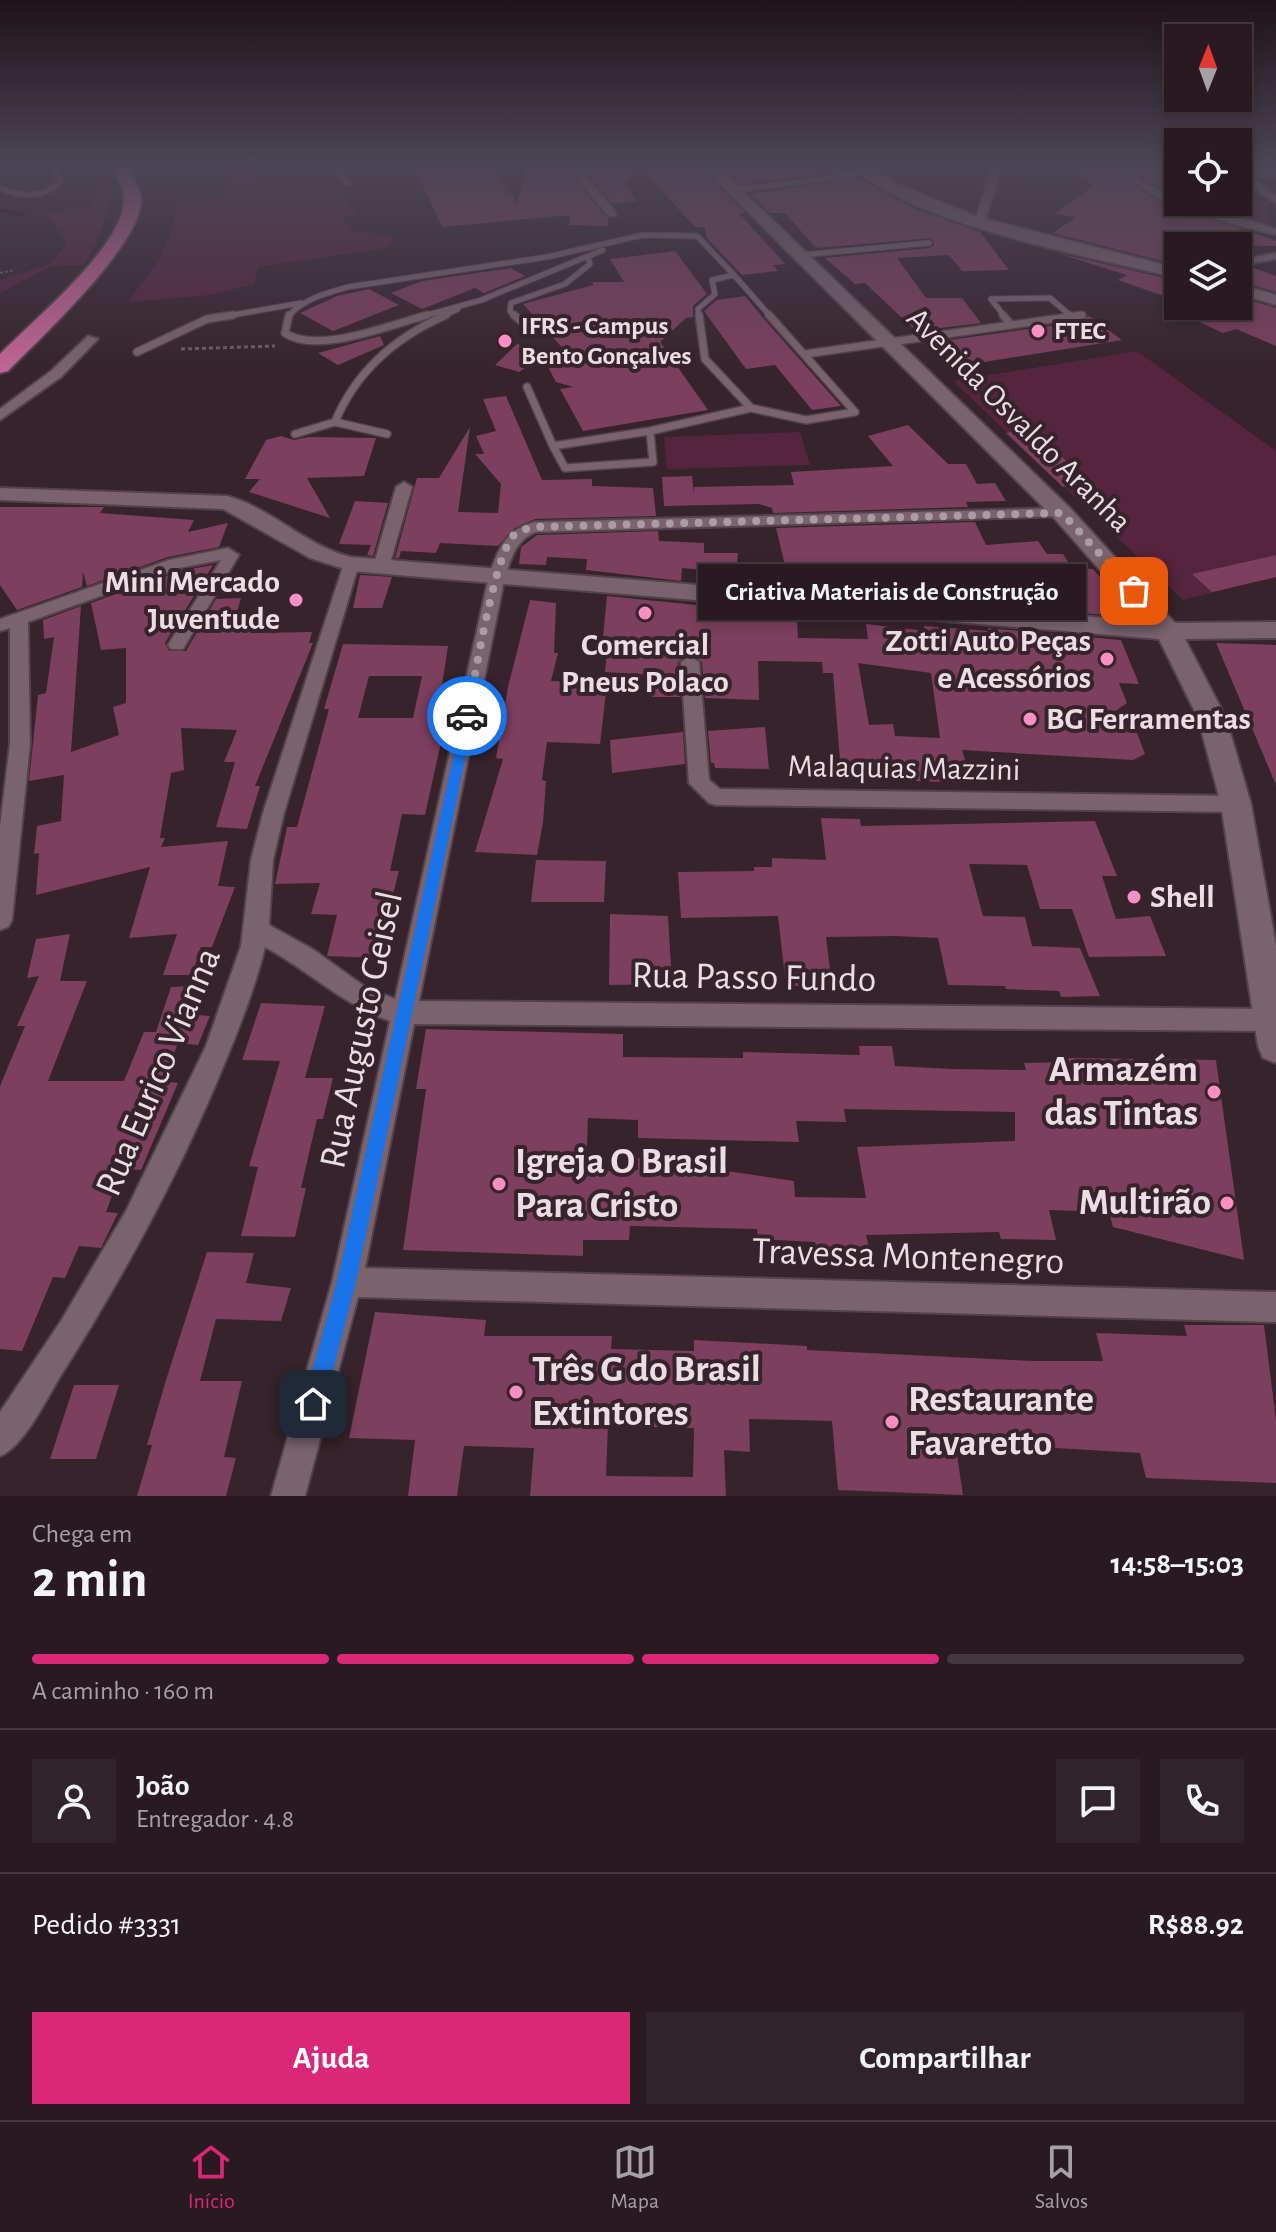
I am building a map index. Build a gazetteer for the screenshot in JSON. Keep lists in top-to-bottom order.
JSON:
{
  "streets": {
    "main road": ["Avenida Osvaldo Aranha"],
    "street": [
      "Malaquias Mazzini",
      "Rua Passo Fundo",
      "Rua Augusto Geisel",
      "Rua Eurico Vianna",
      "Travessa Montenegro"
    ]
  },
  "crossings": [
    ["Avenida Osvaldo Aranha", "Malaquias Mazzini"],
    ["Avenida Osvaldo Aranha", "Rua Passo Fundo"],
    ["Avenida Osvaldo Aranha", "Rua Augusto Geisel"],
    ["Rua Passo Fundo", "Rua Augusto Geisel"],
    ["Rua Passo Fundo", "Rua Eurico Vianna"],
    ["Rua Augusto Geisel", "Travessa Montenegro"]
  ],
  "places": [
    "FTEC",
    "IFRS - Campus Bento Gonçalves",
    "Criativa Materiais de Construção",
    "Mini Mercado Juventude",
    "Comercial Pneus Polaco",
    "Zotti Auto Peças e Acessórios",
    "BG Ferramentas",
    "Shell",
    "Armazém das Tintas",
    "Igreja O Brasil Para Cristo",
    "Multirão",
    "Três G do Brasil Extintores",
    "Restaurante Favaretto"
  ],
  "north": "top",
  "page": {
    "bubble": "Criativa Materiais de Construção",
    "heading": ["2 min", "Chega em", "14:58–15:03"],
    "panel": [
      "João",
      "Entregador · 4.8",
      "Pedido #3331",
      "R$88.92"
    ],
    "bar": "A caminho · 160 m",
    "buttons": ["Ajuda", "Compartilhar"],
    "tabs": ["Início", "Mapa", "Salvos"]
  }
}
